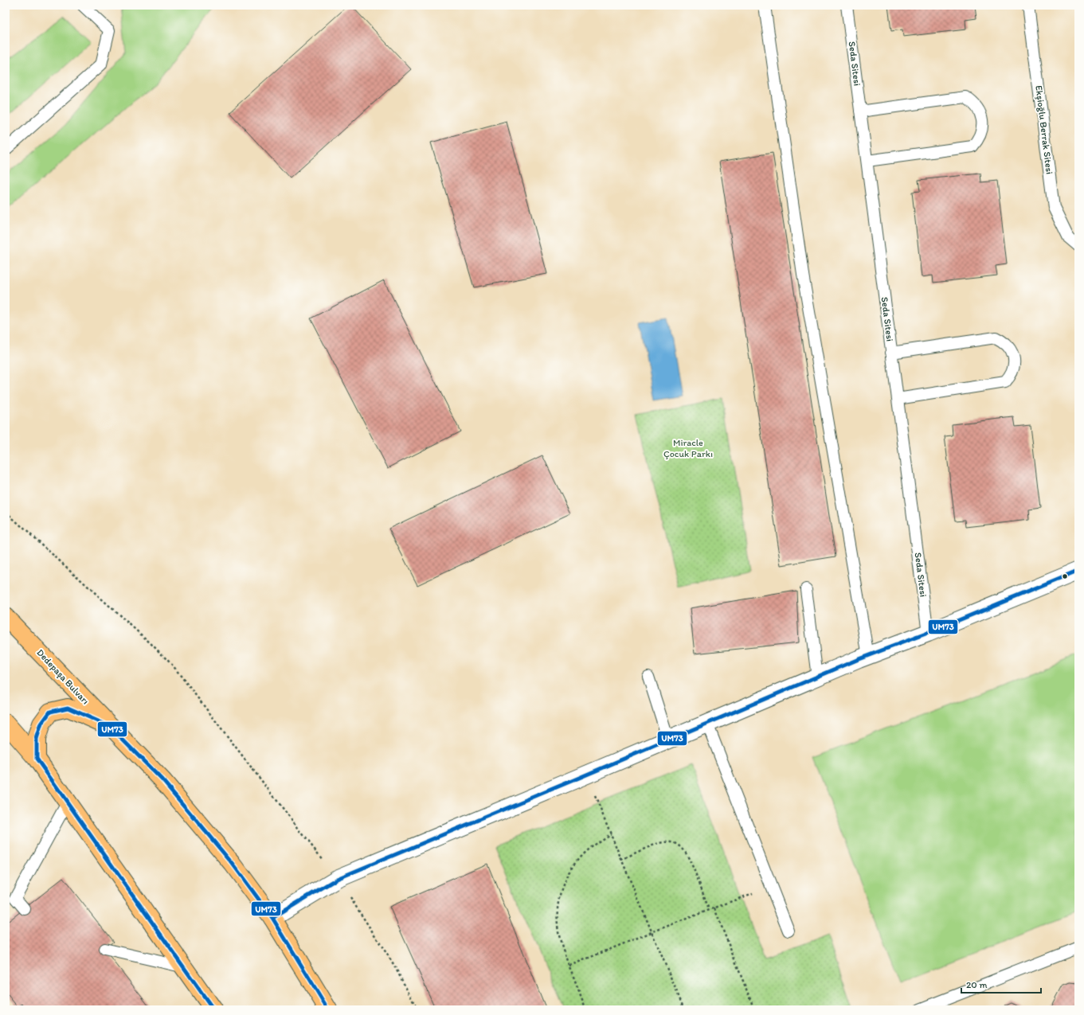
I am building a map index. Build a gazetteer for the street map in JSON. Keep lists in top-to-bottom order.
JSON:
{
  "streets": {
    "main road": ["Dedepaşa Bulvarı"],
    "lane": ["Seda Sitesi", "Ekşioğlu Berrak Sitesi"]
  },
  "parks": ["Miracle Çocuk Parkı"],
  "lines": ["transit line UM73"],
  "scale_bar": "20 m"
}
